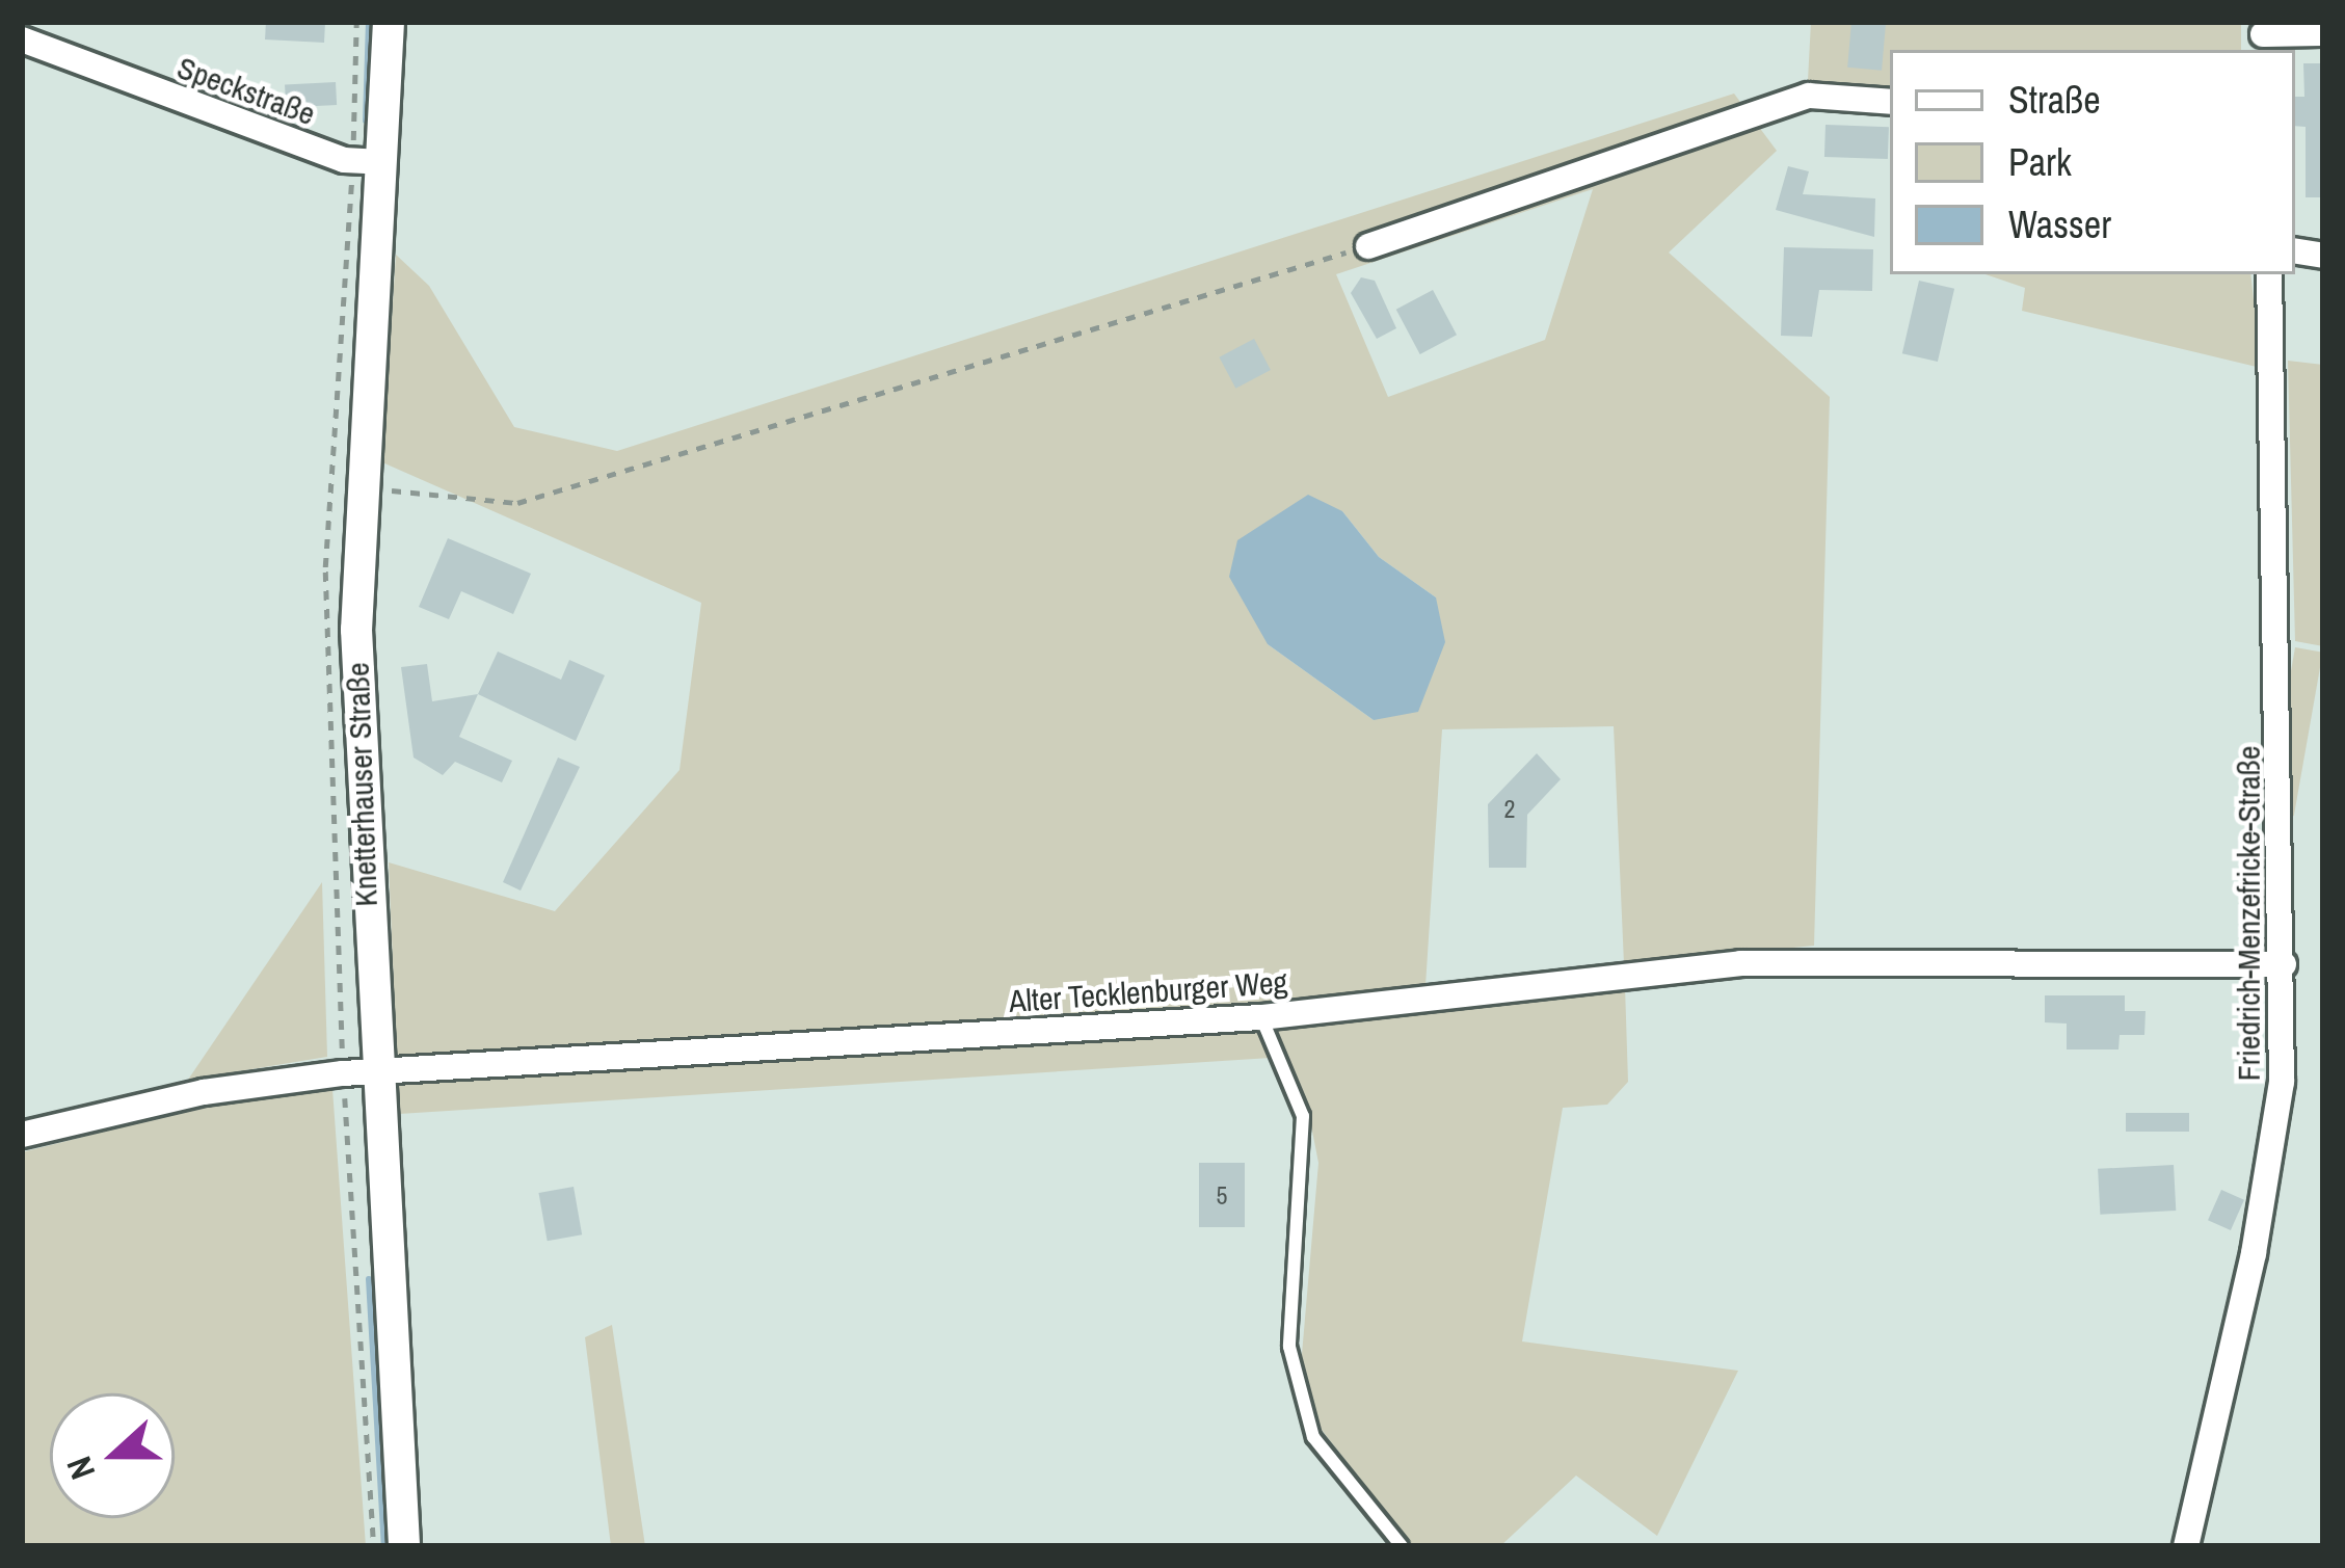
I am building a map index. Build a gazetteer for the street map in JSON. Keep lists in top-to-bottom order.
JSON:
{
  "streets": {
    "street": [
      "Speckstraße",
      "Knetterhauser Straße",
      "Friedrich-Menzefricke-Straße",
      "Alter Tecklenburger Weg"
    ]
  },
  "crossings": [
    ["Speckstraße", "Knetterhauser Straße"],
    ["Knetterhauser Straße", "Alter Tecklenburger Weg"],
    ["Friedrich-Menzefricke-Straße", "Alter Tecklenburger Weg"]
  ],
  "house_numbers": ["2", "5"],
  "legend": ["Straße", "Park", "Wasser"],
  "north": "left"
}
